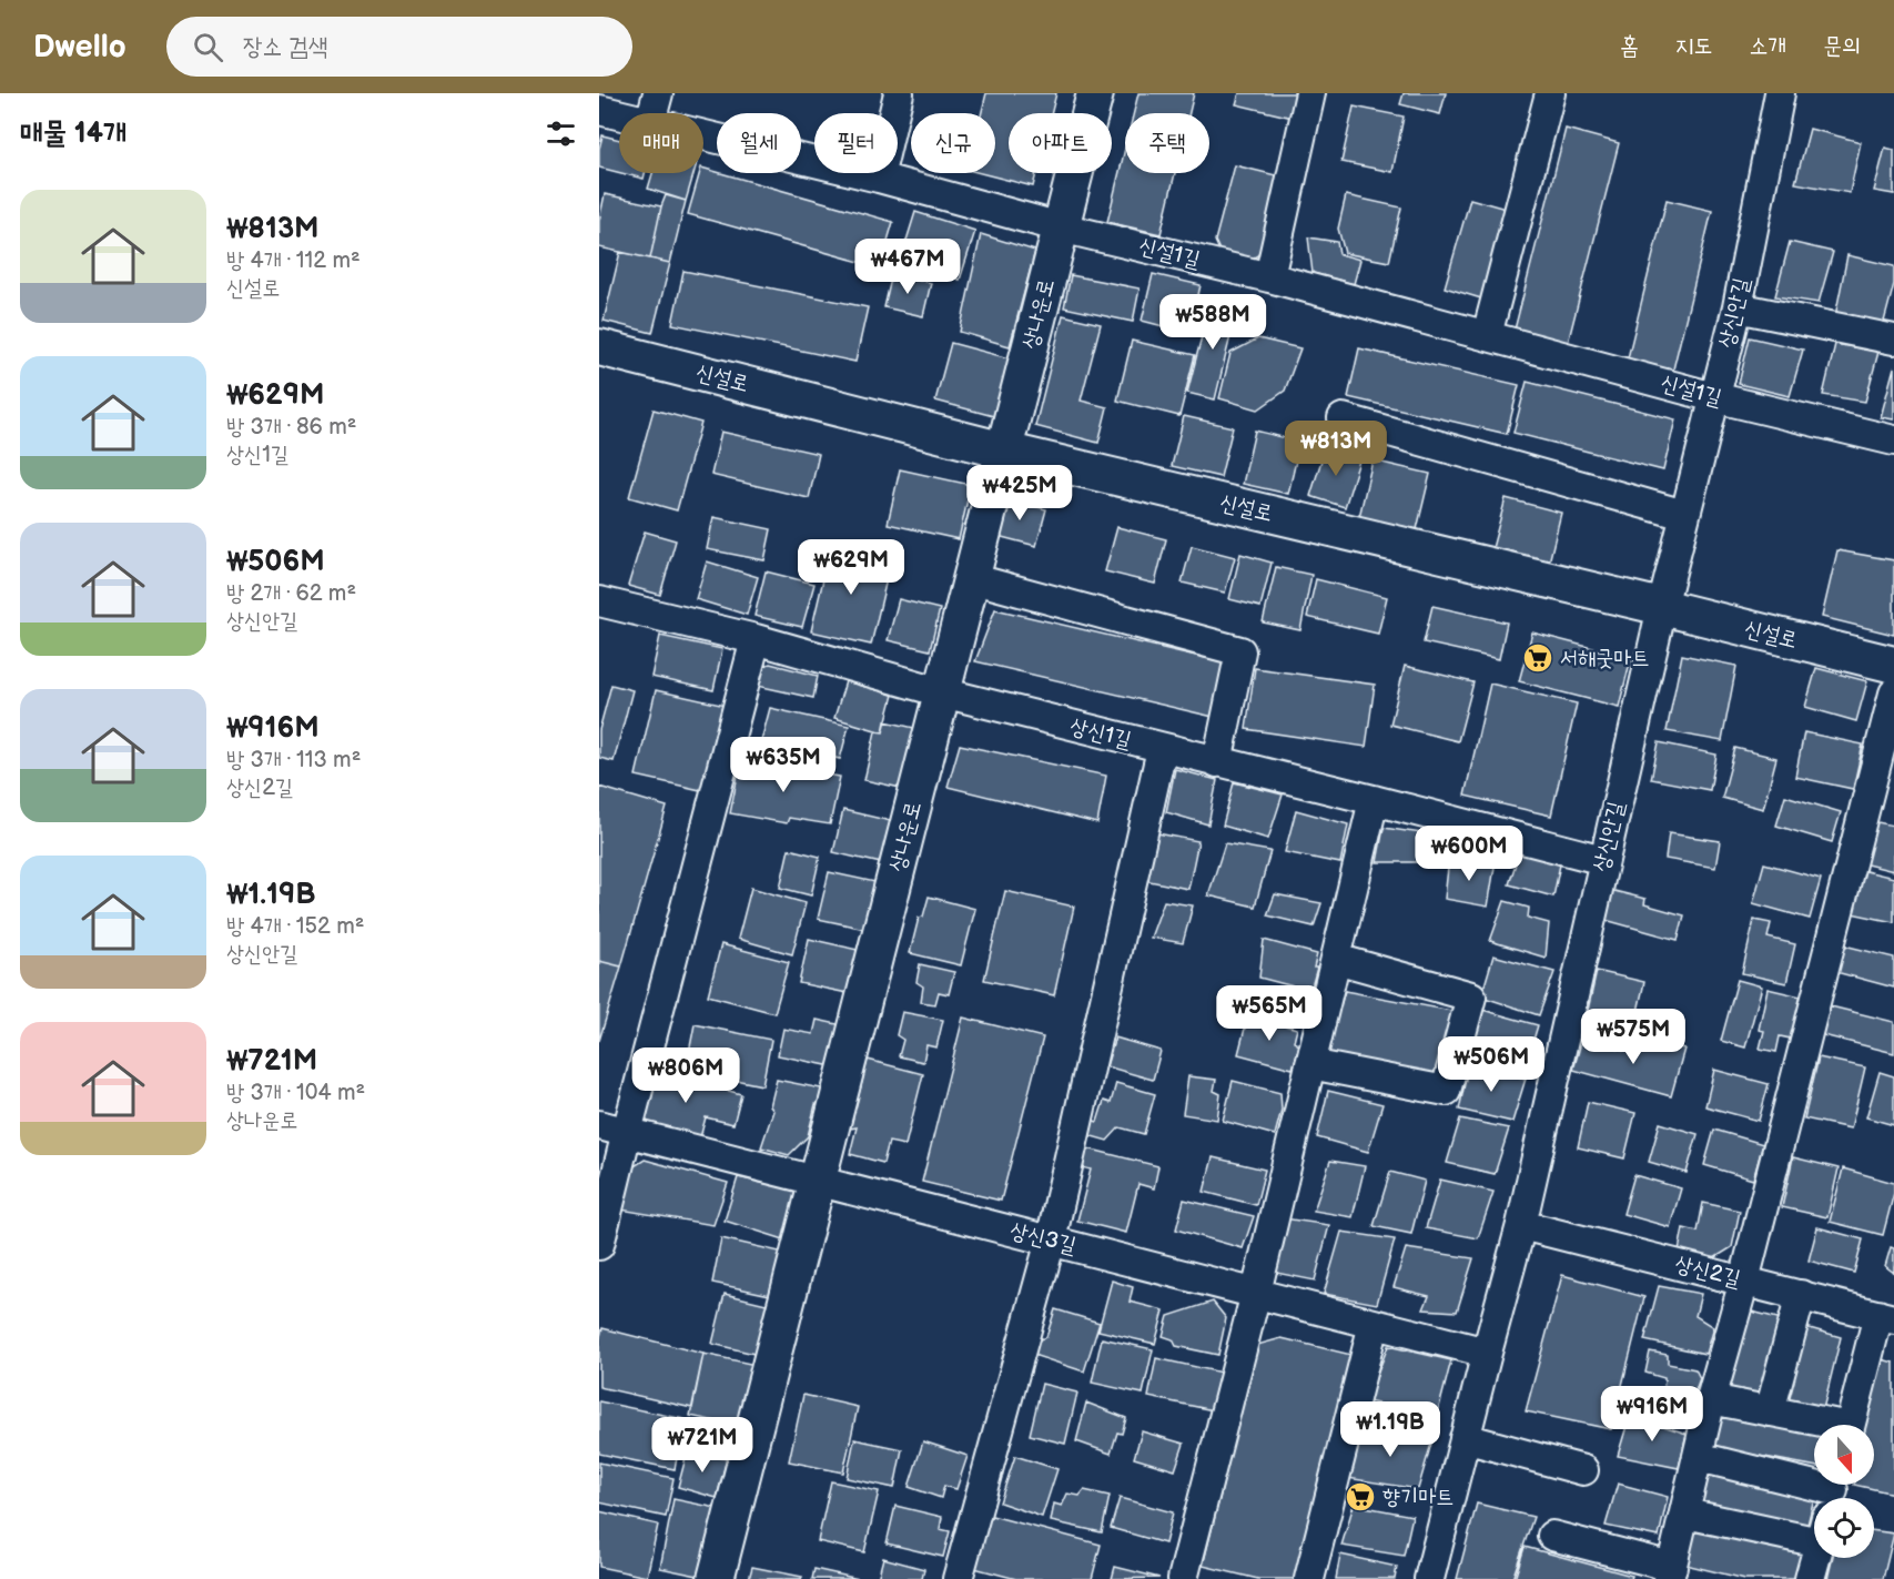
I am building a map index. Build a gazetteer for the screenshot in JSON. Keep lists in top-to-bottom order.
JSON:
{
  "streets": {
    "street": [
      "신설1길",
      "상신안길",
      "상나운로",
      "신설로",
      "상신1길",
      "상신3길",
      "상신2길"
    ]
  },
  "crossings": [
    ["신설1길", "상신안길"],
    ["신설1길", "상나운로"],
    ["상신안길", "신설로"],
    ["상신안길", "상신1길"],
    ["상신안길", "상신3길"],
    ["상신안길", "상신2길"],
    ["상나운로", "신설로"],
    ["상나운로", "상신1길"],
    ["상나운로", "상신3길"]
  ],
  "places": {
    "supermarket": ["서해굿마트", "향기마트"]
  },
  "north": "bottom",
  "page": {
    "header": "Dwello",
    "search": "장소 검색",
    "nav": [
      "홈",
      "지도",
      "소개",
      "문의"
    ],
    "heading": "매물 14개",
    "chip": [
      "매매",
      "월세",
      "필터",
      "신규",
      "아파트",
      "주택"
    ],
    "list": [
      {
        "name": "₩813M",
        "note": "방 4개 · 112 m² · 신설로"
      },
      {
        "name": "₩629M",
        "note": "방 3개 · 86 m² · 상신1길"
      },
      {
        "name": "₩506M",
        "note": "방 2개 · 62 m² · 상신안길"
      },
      {
        "name": "₩916M",
        "note": "방 3개 · 113 m² · 상신2길"
      },
      {
        "name": "₩1.19B",
        "note": "방 4개 · 152 m² · 상신안길"
      },
      {
        "name": "₩721M",
        "note": "방 3개 · 104 m² · 상나운로"
      }
    ],
    "price": [
      "₩467M",
      "₩588M",
      "₩813M",
      "₩425M",
      "₩629M",
      "₩635M",
      "₩600M",
      "₩565M",
      "₩575M",
      "₩506M",
      "₩806M",
      "₩916M",
      "₩1.19B",
      "₩721M"
    ]
  }
}
